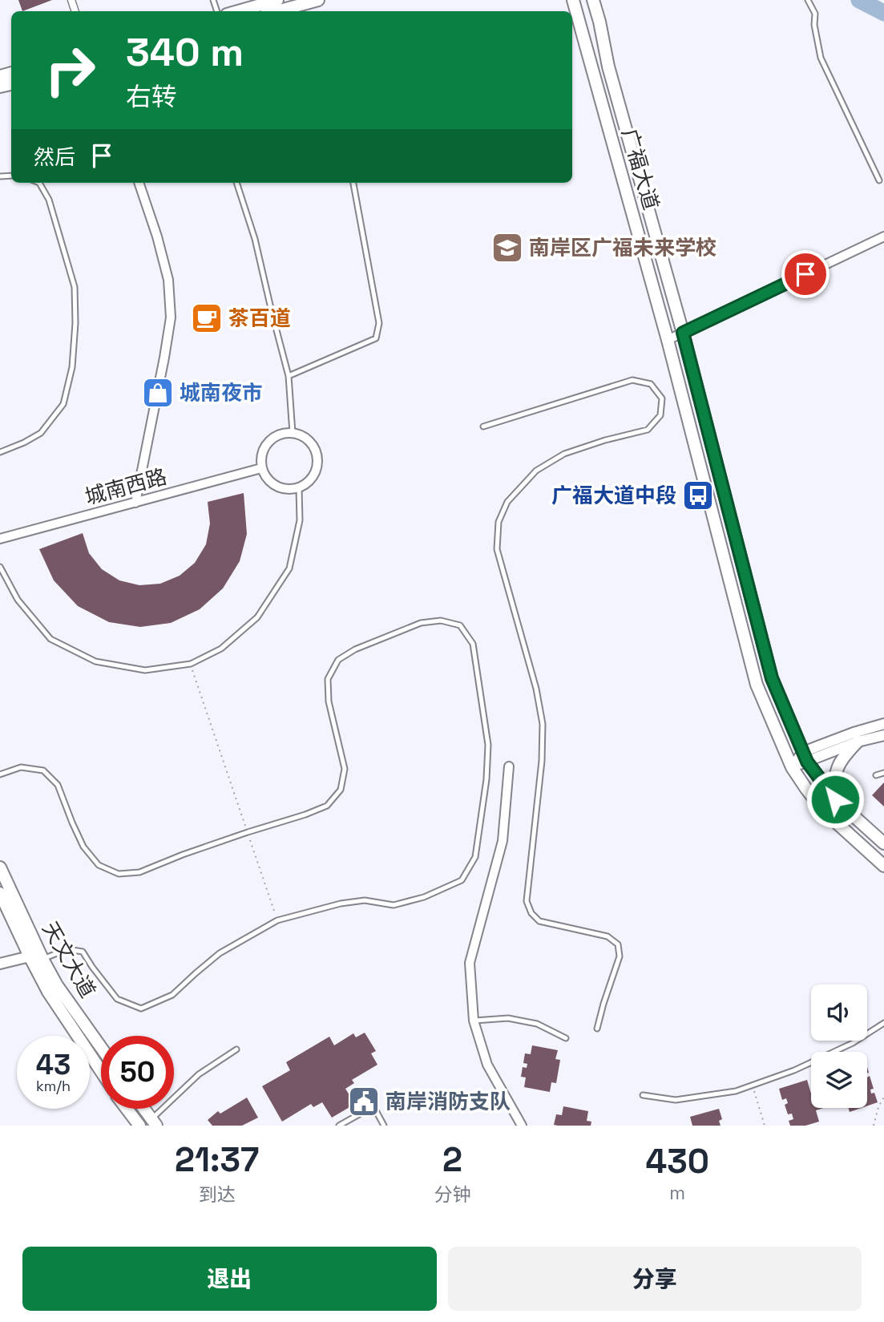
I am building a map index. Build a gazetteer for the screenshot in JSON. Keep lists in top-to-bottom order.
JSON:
{
  "streets": {
    "main road": ["广福大道", "天文大道"],
    "street": ["城南西路"]
  },
  "places": {
    "school or university": ["南岸区广福未来学校"],
    "cafe": ["茶百道"],
    "shop": ["城南夜市"],
    "bus stop": ["广福大道中段"],
    "public building": ["南岸消防支队"]
  },
  "page": {
    "turn": ["340 m", "右转"],
    "then": "然后",
    "speed": "43 km/h",
    "limit": "50",
    "eta": [
      "21:37",
      "到达",
      "2",
      "分钟",
      "430",
      "m"
    ],
    "buttons": ["退出", "分享"]
  }
}
